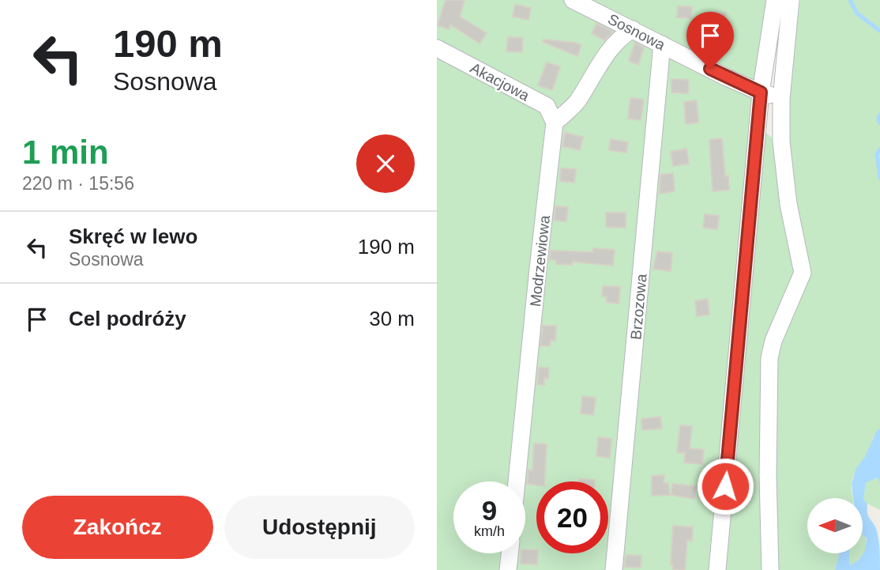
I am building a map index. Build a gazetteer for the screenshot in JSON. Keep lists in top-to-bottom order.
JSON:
{
  "streets": {
    "street": [
      "Sosnowa",
      "Akacjowa",
      "Modrzewiowa",
      "Brzozowa"
    ]
  },
  "crossings": [
    ["Sosnowa", "Brzozowa"],
    ["Akacjowa", "Modrzewiowa"]
  ],
  "north": "left",
  "page": {
    "turn": ["190 m", "Sosnowa"],
    "heading": ["1 min", "220 m · 15:56"],
    "list": [
      {
        "name": "Skręć w lewo",
        "note": "Sosnowa",
        "value": "190 m"
      },
      {
        "name": "Cel podróży",
        "value": "30 m"
      }
    ],
    "speed": "9 km/h",
    "limit": "20",
    "buttons": ["Zakończ", "Udostępnij"]
  }
}
